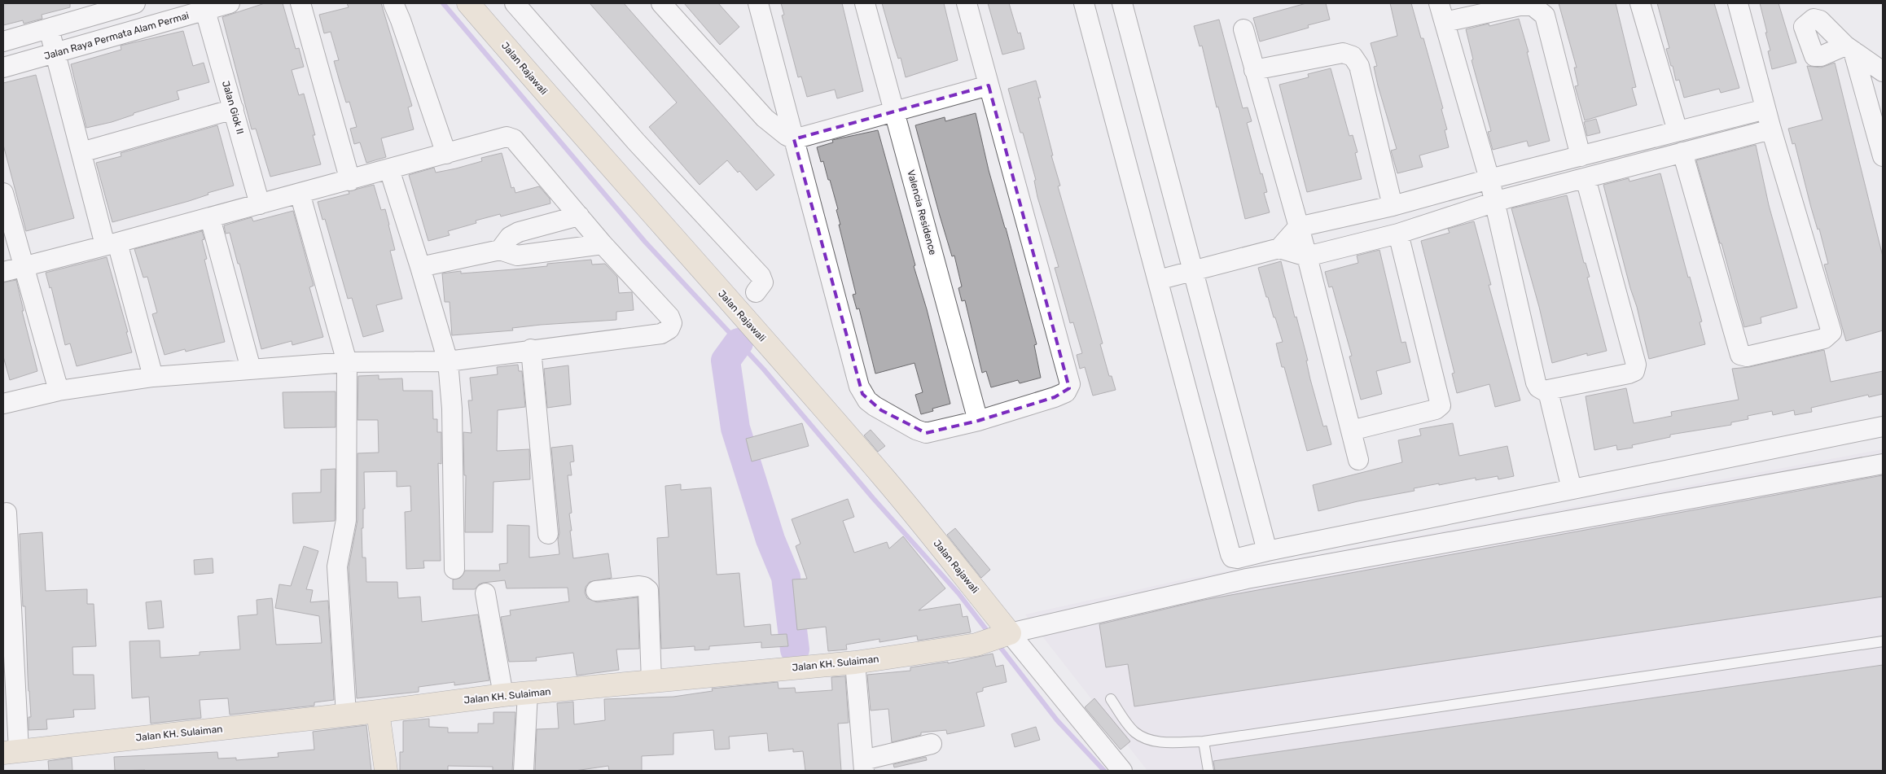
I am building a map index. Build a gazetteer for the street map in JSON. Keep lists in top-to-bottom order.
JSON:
{
  "streets": {
    "street": [
      "Jalan Raya Permata Alam Permai",
      "Jalan Rajawali",
      "Jalan Giok II",
      "Valencia Residence",
      "Jalan KH. Sulaiman"
    ]
  },
  "crossings": [
    ["Jalan Raya Permata Alam Permai", "Jalan Giok II"],
    ["Jalan Rajawali", "Jalan KH. Sulaiman"]
  ]
}
